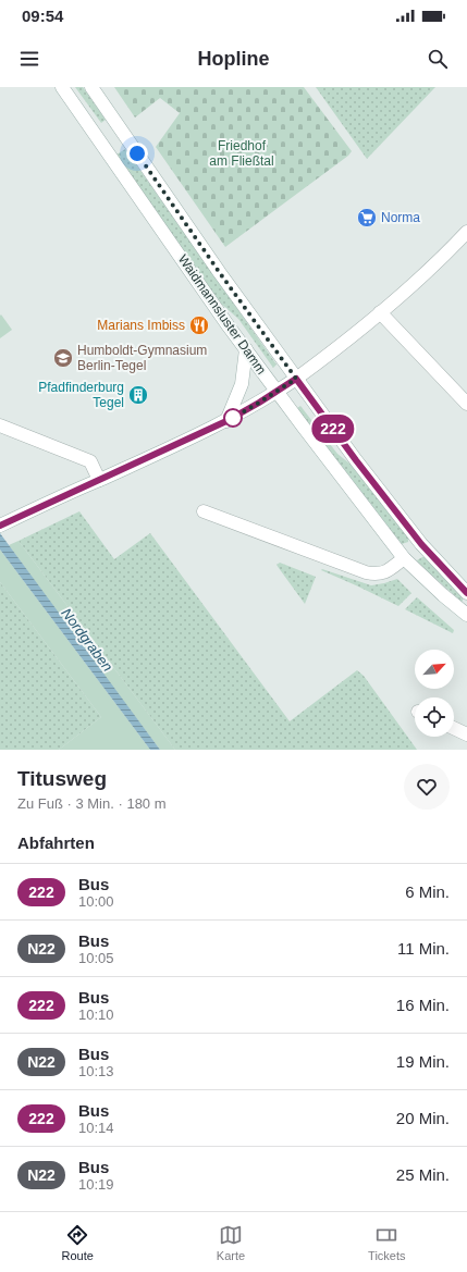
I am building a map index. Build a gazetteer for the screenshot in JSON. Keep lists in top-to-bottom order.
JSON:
{
  "streets": {
    "main road": ["Waidmannsluster Damm"]
  },
  "water": ["Nordgraben"],
  "parks": ["Friedhof am Fließtal"],
  "places": {
    "supermarket": ["Norma"],
    "restaurant": ["Marians Imbiss"],
    "school or university": ["Humboldt-Gymnasium Berlin-Tegel"],
    "building": ["Pfadfinderburg Tegel"]
  },
  "lines": ["bus line 222"],
  "north": "top right",
  "page": {
    "status": "09:54",
    "header": "Hopline",
    "on_map": "222",
    "heading": [
      ["Titusweg", "Zu Fuß · 3 Min. · 180 m"],
      "Abfahrten"
    ],
    "list": [
      {
        "mark": "222",
        "name": "Bus",
        "note": "10:00",
        "value": "6 Min."
      },
      {
        "mark": "N22",
        "name": "Bus",
        "note": "10:05",
        "value": "11 Min."
      },
      {
        "mark": "222",
        "name": "Bus",
        "note": "10:10",
        "value": "16 Min."
      },
      {
        "mark": "N22",
        "name": "Bus",
        "note": "10:13",
        "value": "19 Min."
      },
      {
        "mark": "222",
        "name": "Bus",
        "note": "10:14",
        "value": "20 Min."
      },
      {
        "mark": "N22",
        "name": "Bus",
        "note": "10:19",
        "value": "25 Min."
      }
    ],
    "tabs": ["Route", "Karte", "Tickets"]
  }
}
